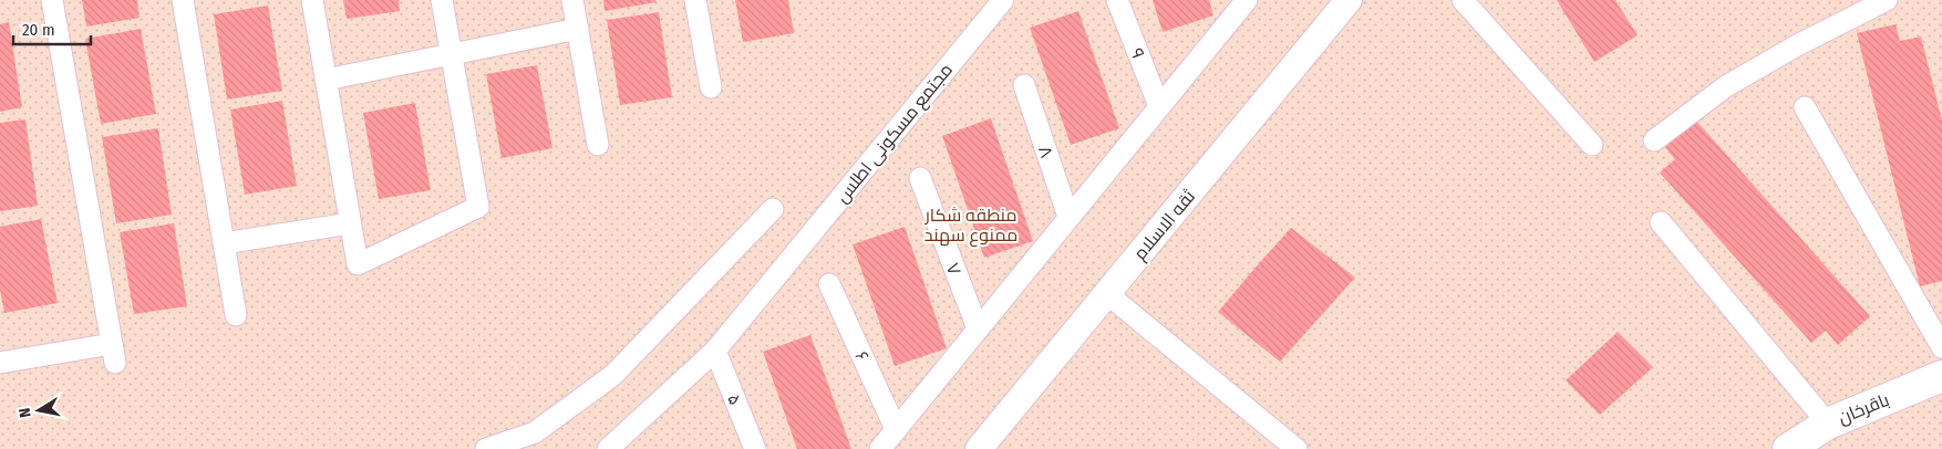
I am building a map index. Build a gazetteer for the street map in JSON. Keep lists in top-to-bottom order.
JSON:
{
  "streets": {
    "main road": ["باقرخان"],
    "street": [
      "۹",
      "مجتمع مسکونی اطلس",
      "۸",
      "ثقه الاسلام",
      "۷",
      "۶",
      "۵"
    ]
  },
  "crossings": [
    ["مجتمع مسکونی اطلس", "۵"]
  ],
  "parks": ["منطقه شکار ممنوع سهند"],
  "scale_bar": "20 m",
  "north": "left"
}
